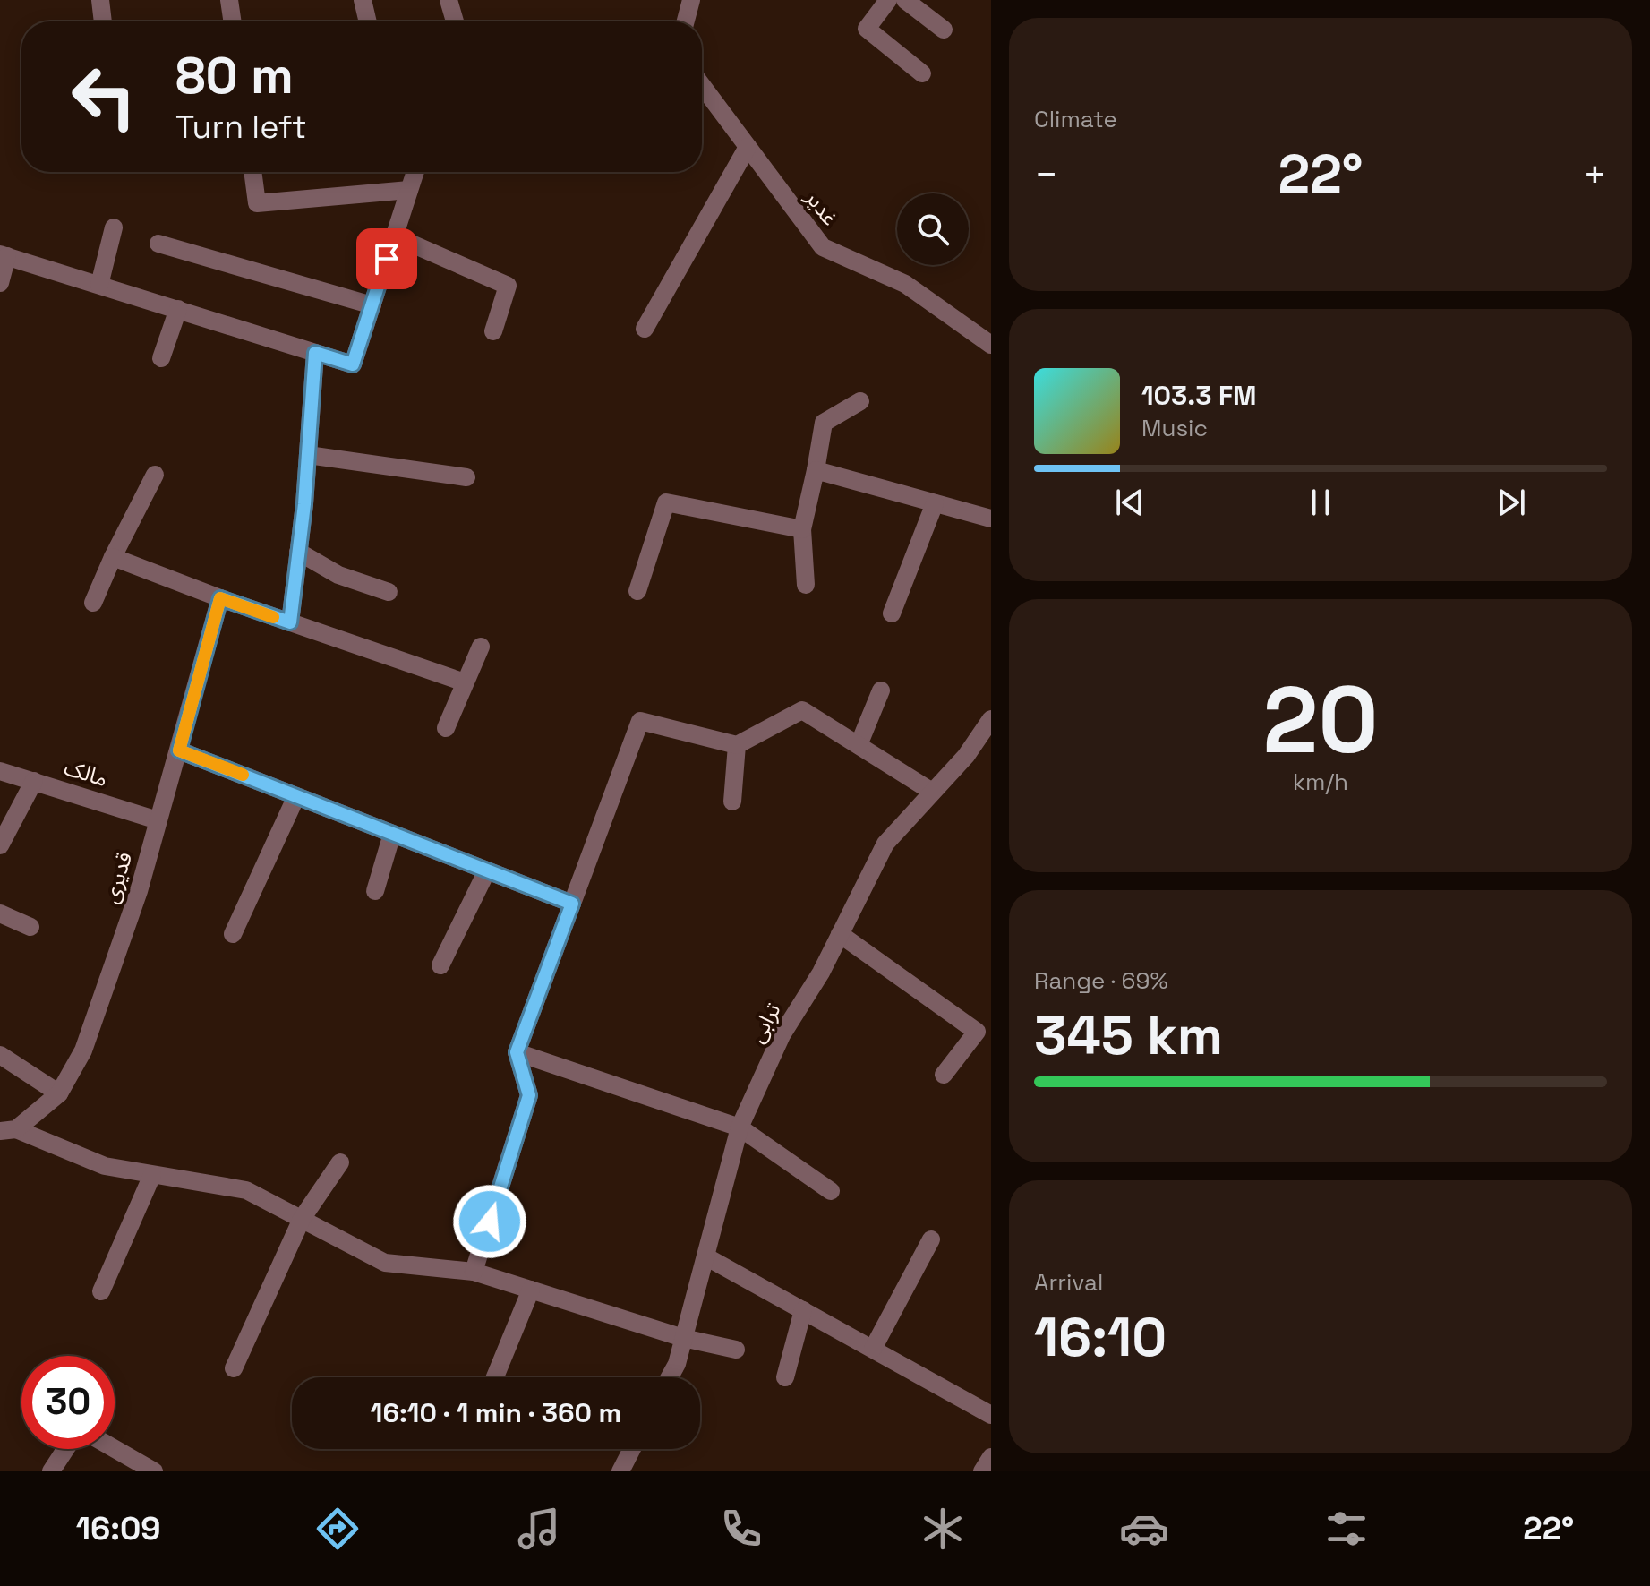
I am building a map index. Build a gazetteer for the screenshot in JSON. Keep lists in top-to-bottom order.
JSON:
{
  "streets": {
    "street": [
      "غدیر",
      "مالک",
      "قدیری",
      "ترابی"
    ]
  },
  "crossings": [
    ["مالک", "قدیری"]
  ],
  "page": {
    "tile": [
      "Climate",
      ["20", "km/h"],
      ["Range · 69%", "345 km"],
      ["Arrival", "16:10"]
    ],
    "turn": ["80 m", "Turn left"],
    "heat": ["−", "22°", "+"],
    "song": ["103.3 FM", "Music"],
    "limit": "30",
    "trip": "16:10 · 1 min · 360 m",
    "tabs": ["16:09", "22°"]
  }
}
